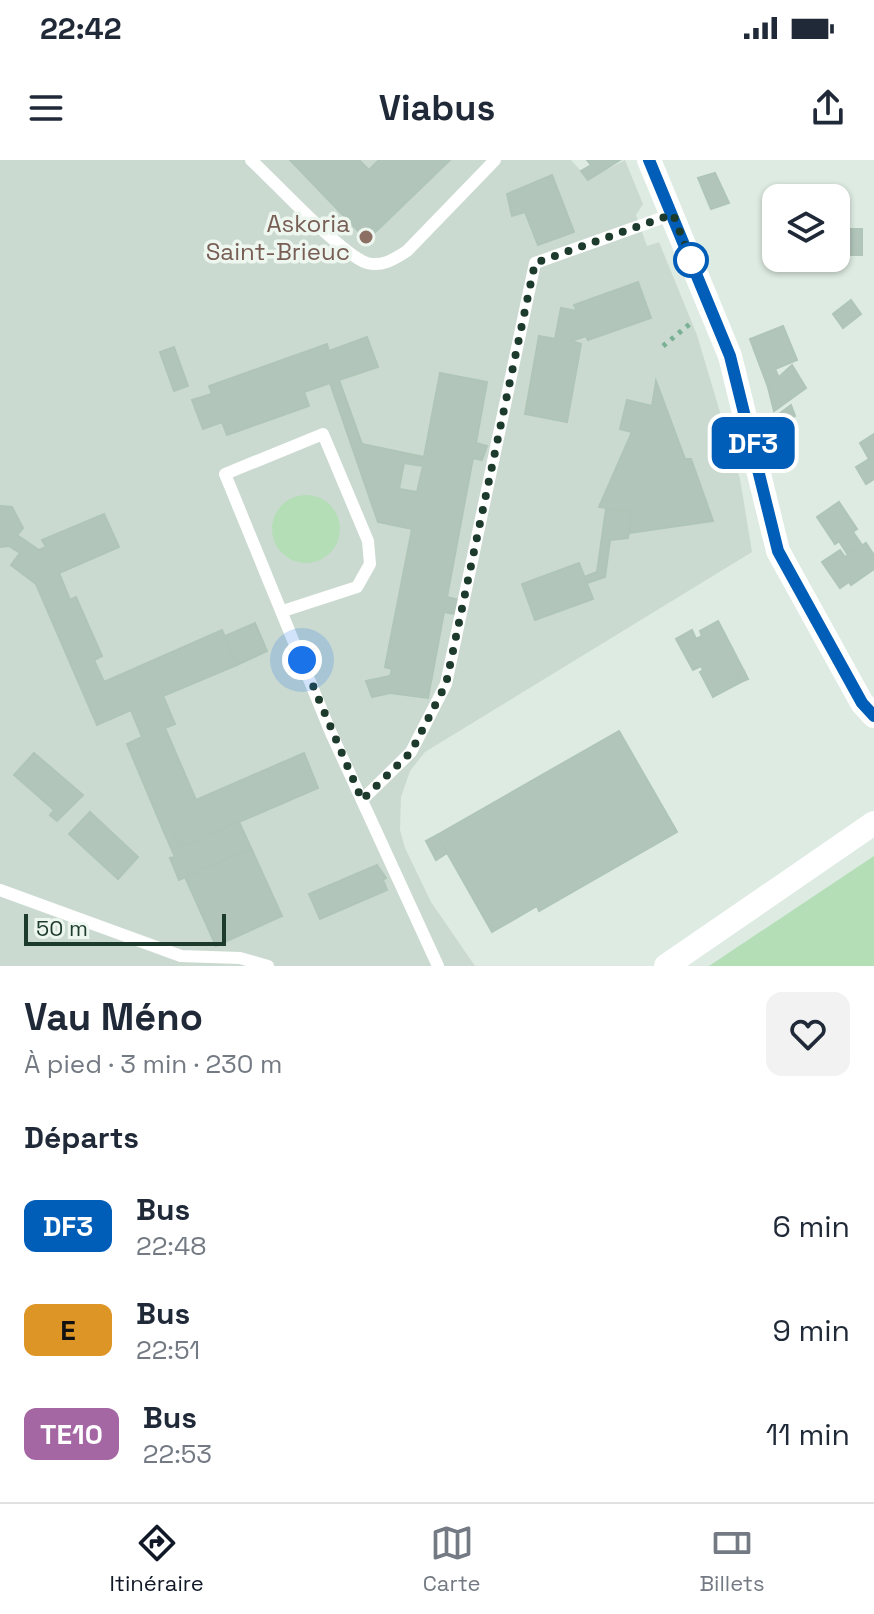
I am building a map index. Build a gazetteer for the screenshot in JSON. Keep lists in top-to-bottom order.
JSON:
{
  "places": ["Askoria Saint-Brieuc"],
  "lines": ["bus line DF3"],
  "scale_bar": "50 m",
  "page": {
    "status": "22:42",
    "header": "Viabus",
    "on_map": "DF3",
    "scale": "50 m",
    "heading": [
      ["Vau Méno", "À pied · 3 min · 230 m"],
      "Départs"
    ],
    "list": [
      {
        "mark": "DF3",
        "name": "Bus",
        "note": "22:48",
        "value": "6 min"
      },
      {
        "mark": "E",
        "name": "Bus",
        "note": "22:51",
        "value": "9 min"
      },
      {
        "mark": "TE10",
        "name": "Bus",
        "note": "22:53",
        "value": "11 min"
      }
    ],
    "tabs": ["Itinéraire", "Carte", "Billets"]
  }
}
